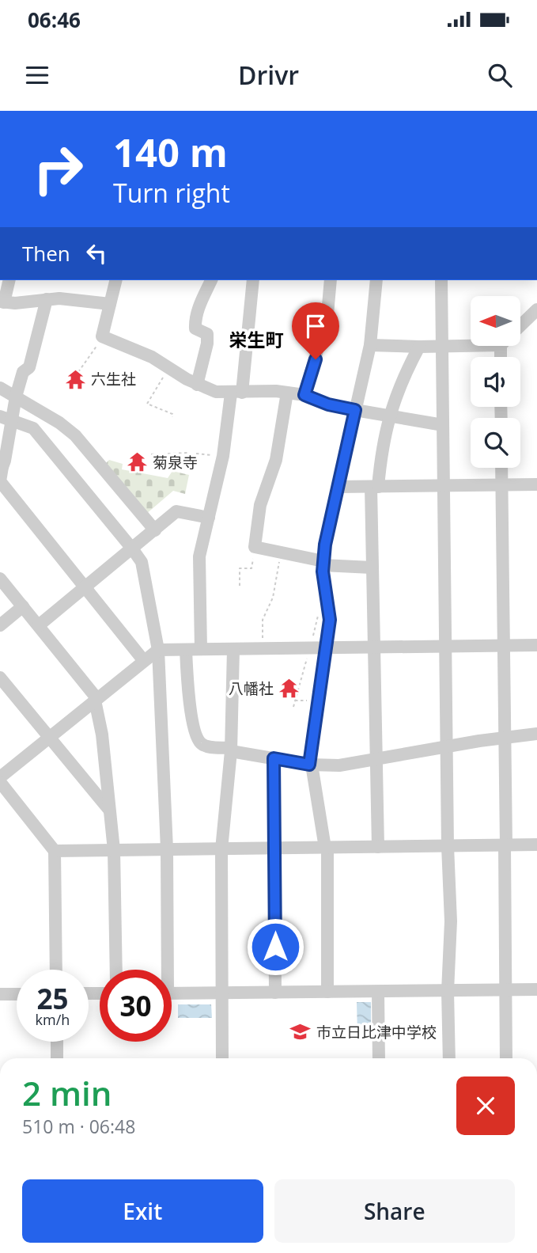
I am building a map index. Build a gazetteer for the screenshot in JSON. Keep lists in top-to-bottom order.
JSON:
{
  "districts": ["栄生町"],
  "places": {
    "temple": ["六生社", "菊泉寺", "八幡社"],
    "school or university": ["市立日比津中学校"]
  },
  "north": "left",
  "page": {
    "status": "06:46",
    "header": "Drivr",
    "turn": ["140 m", "Turn right"],
    "then": "Then",
    "speed": "25 km/h",
    "limit": "30",
    "heading": ["2 min", "510 m · 06:48"],
    "buttons": ["Exit", "Share"]
  }
}
